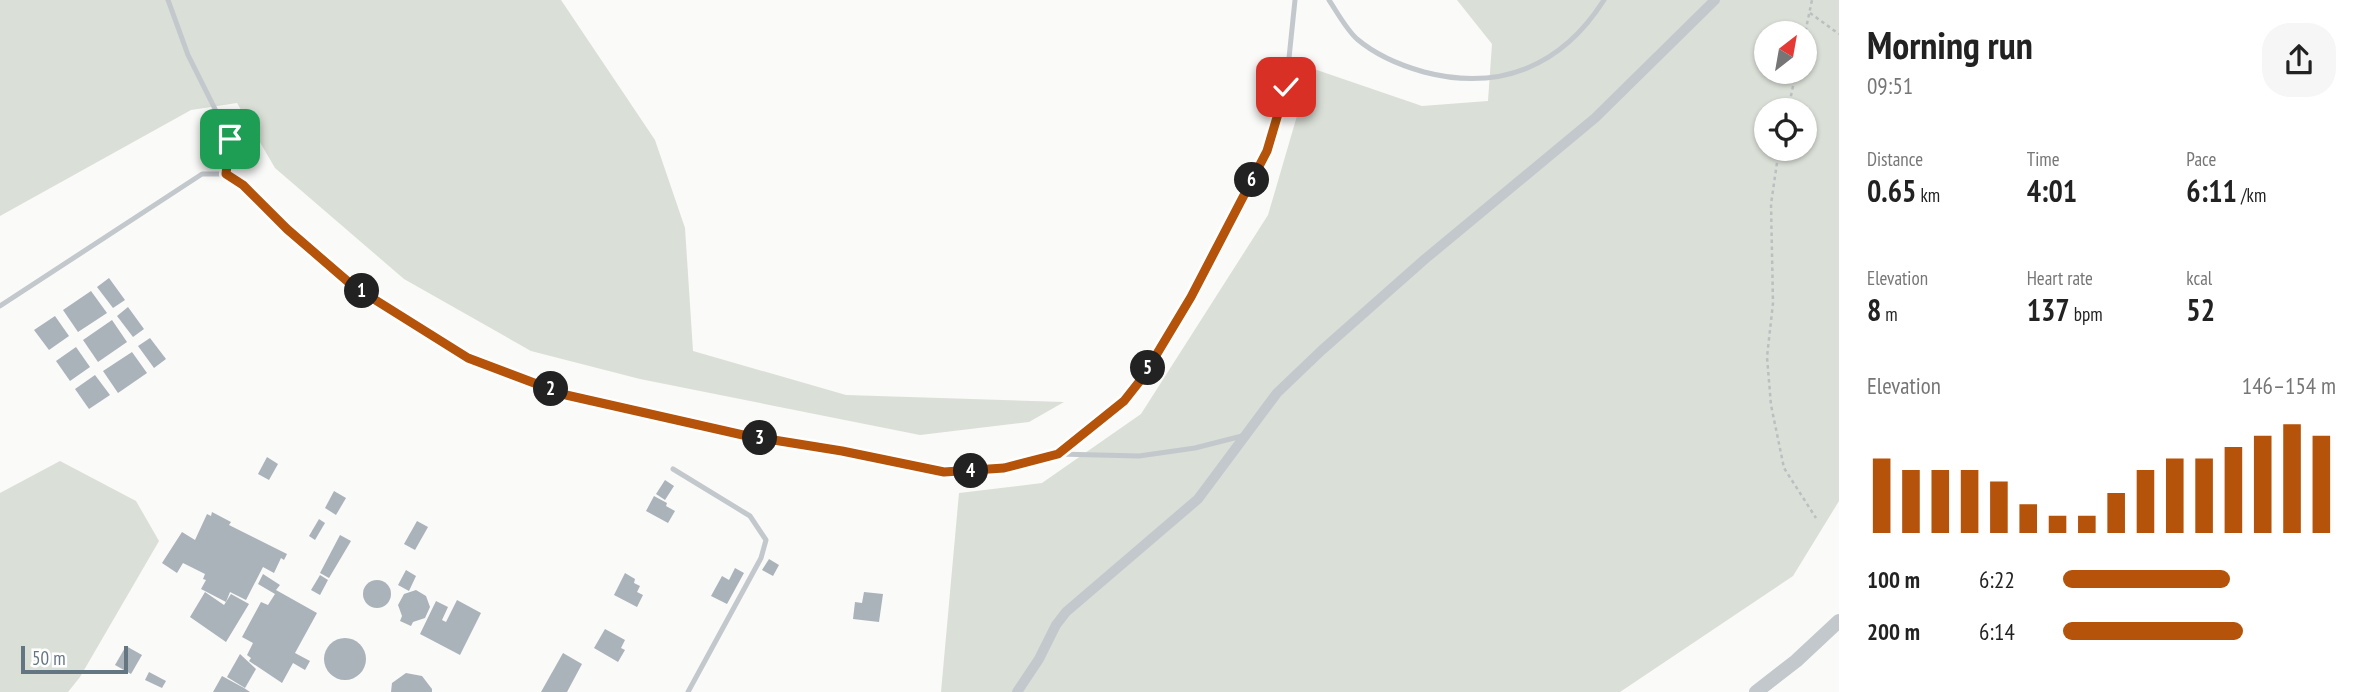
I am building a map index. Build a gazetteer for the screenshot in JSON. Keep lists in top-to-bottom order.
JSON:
{
  "scale_bar": "50 m",
  "north": "top right",
  "page": {
    "heading": ["Morning run", "09:51"],
    "stats": [
      ["Distance", "0.65 km"],
      ["Time", "4:01"],
      ["Pace", "6:11 /km"],
      ["Elevation", "8 m"],
      ["Heart rate", "137 bpm"],
      ["kcal", "52"]
    ],
    "pins": [
      "6",
      "1",
      "5",
      "2",
      "3",
      "4"
    ],
    "chart": ["Elevation", "146–154 m"],
    "list": [
      {
        "name": "100 m",
        "note": "6:22"
      },
      {
        "name": "200 m",
        "note": "6:14"
      }
    ],
    "scale": "50 m"
  }
}
